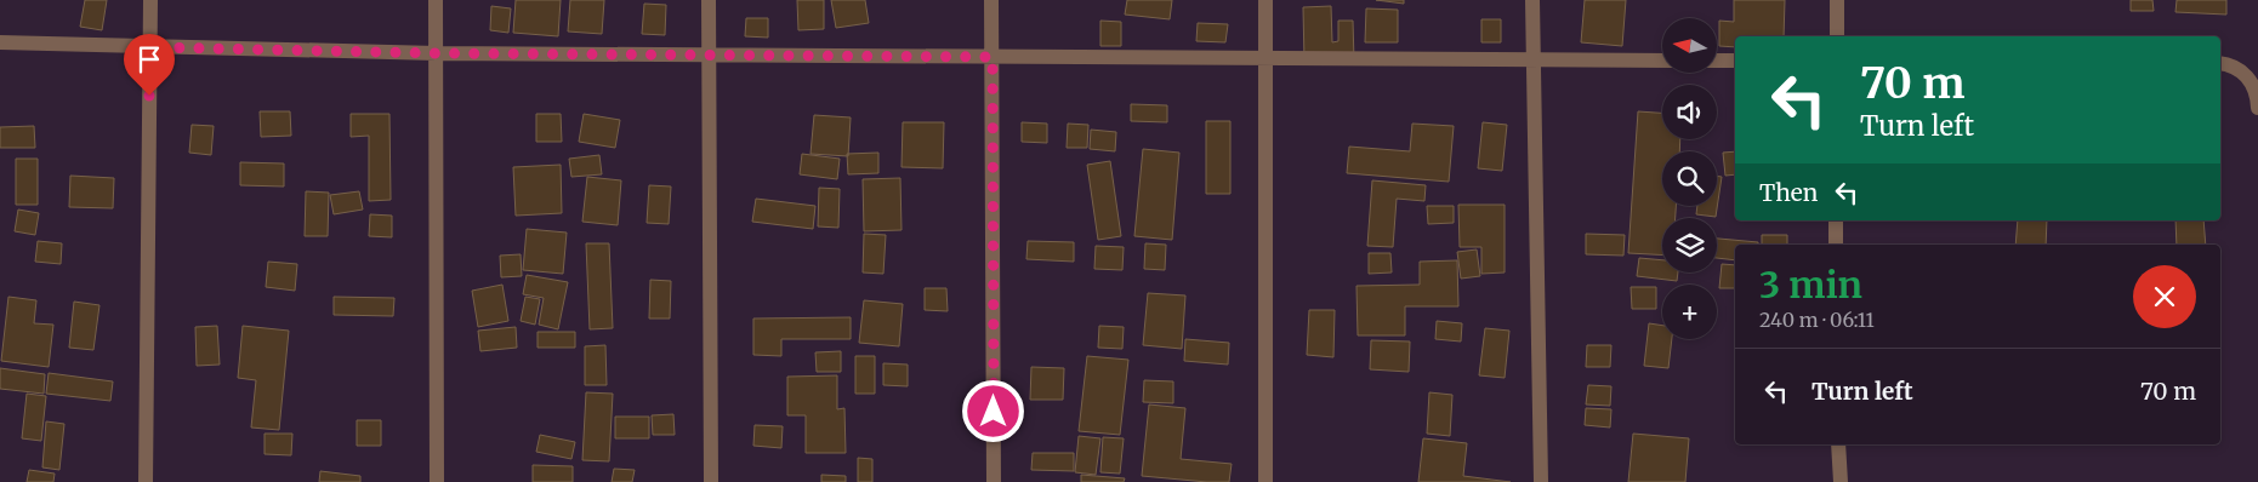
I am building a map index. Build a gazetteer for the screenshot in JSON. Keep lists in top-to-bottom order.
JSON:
{
  "north": "left",
  "page": {
    "map_buttons": "+",
    "turn": ["70 m", "Turn left"],
    "then": "Then",
    "heading": ["3 min", "240 m · 06:11"],
    "list": [
      {
        "name": "Turn left",
        "value": "70 m"
      }
    ]
  }
}
